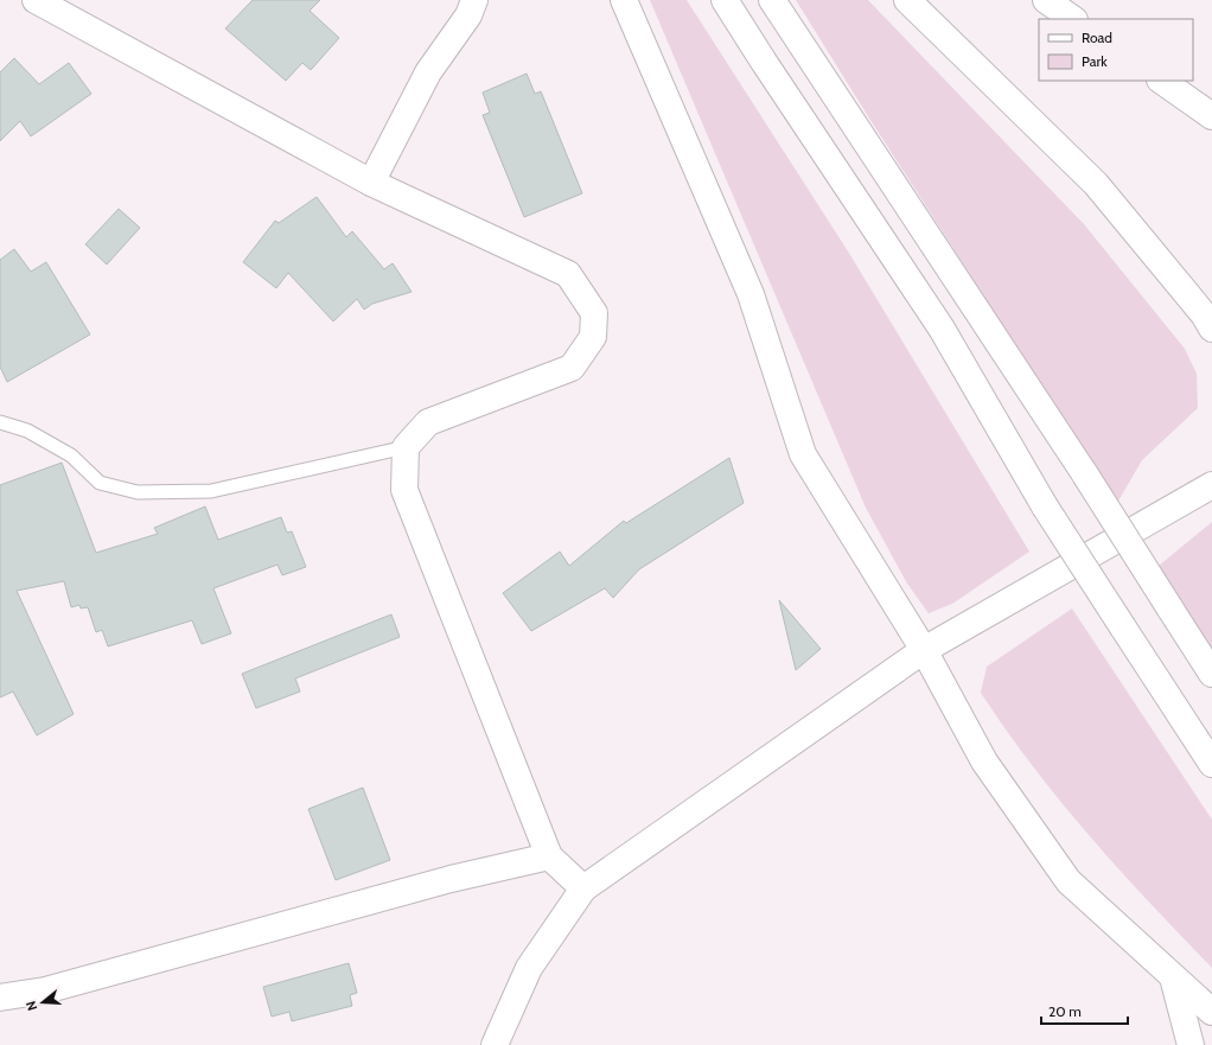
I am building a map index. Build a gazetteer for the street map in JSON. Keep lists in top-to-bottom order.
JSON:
{
  "legend": ["Road", "Park"],
  "scale_bar": "20 m",
  "north": "left"
}
